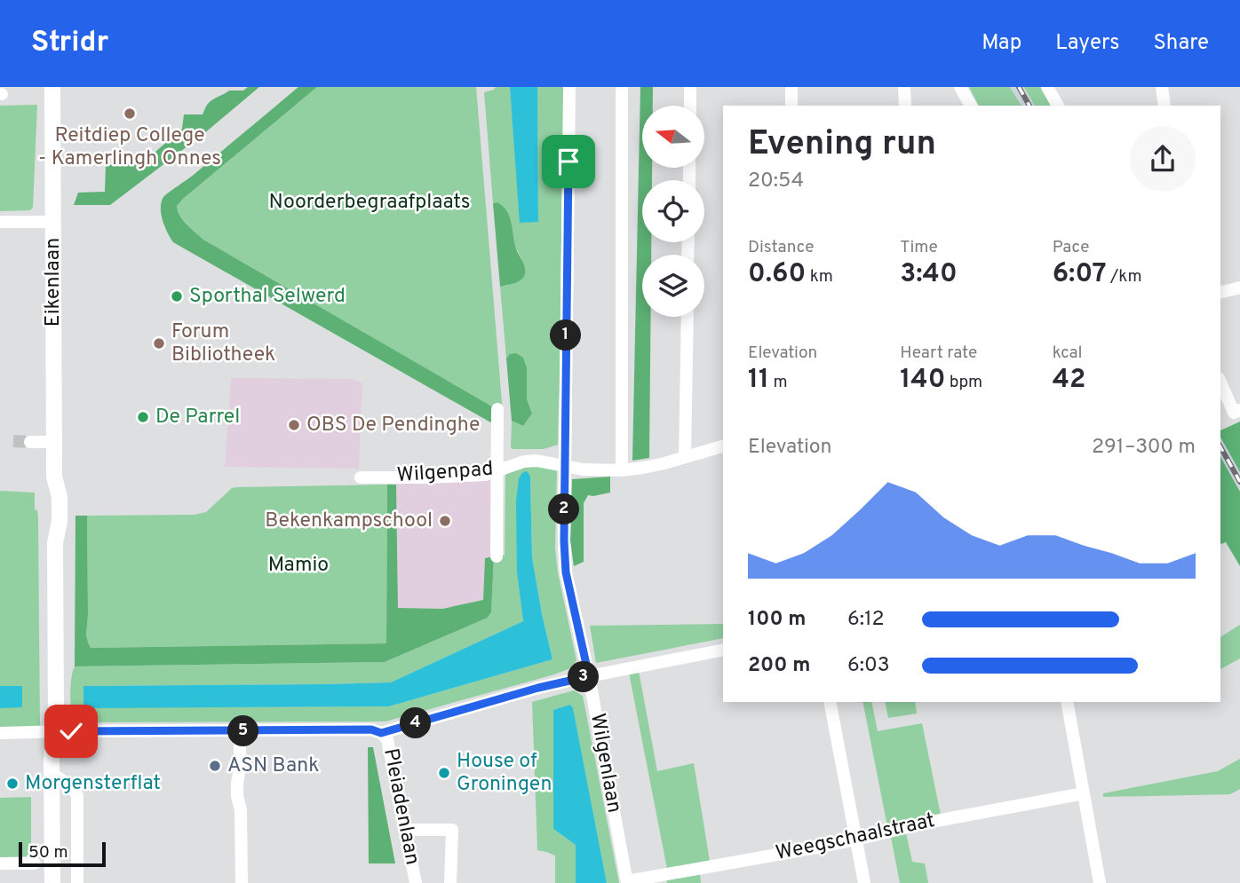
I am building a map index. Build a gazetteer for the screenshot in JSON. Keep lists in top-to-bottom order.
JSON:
{
  "streets": {
    "main road": ["Eikenlaan"],
    "street": [
      "Wilgenpad",
      "Wilgenlaan",
      "Pleiadenlaan",
      "Weegschaalstraat"
    ]
  },
  "crossings": [
    ["Wilgenpad", "Wilgenlaan"],
    ["Wilgenlaan", "Weegschaalstraat"]
  ],
  "parks": ["Noorderbegraafplaats", "Mamio"],
  "places": [
    "Reitdiep College - Kamerlingh Onnes",
    "Sporthal Selwerd",
    "Forum Bibliotheek",
    "De Parrel",
    "OBS De Pendinghe",
    "Bekenkampschool",
    "ASN Bank",
    "House of Groningen",
    "Morgensterflat"
  ],
  "scale_bar": "50 m",
  "north": "left",
  "page": {
    "header": "Stridr",
    "nav": ["Map", "Layers", "Share"],
    "heading": ["Evening run", "20:54"],
    "stats": [
      ["Distance", "0.60 km"],
      ["Time", "3:40"],
      ["Pace", "6:07 /km"],
      ["Elevation", "11 m"],
      ["Heart rate", "140 bpm"],
      ["kcal", "42"]
    ],
    "pins": [
      "1",
      "2",
      "3",
      "4",
      "5"
    ],
    "chart": ["Elevation", "291–300 m"],
    "list": [
      {
        "name": "100 m",
        "note": "6:12"
      },
      {
        "name": "200 m",
        "note": "6:03"
      }
    ],
    "scale": "50 m"
  }
}
